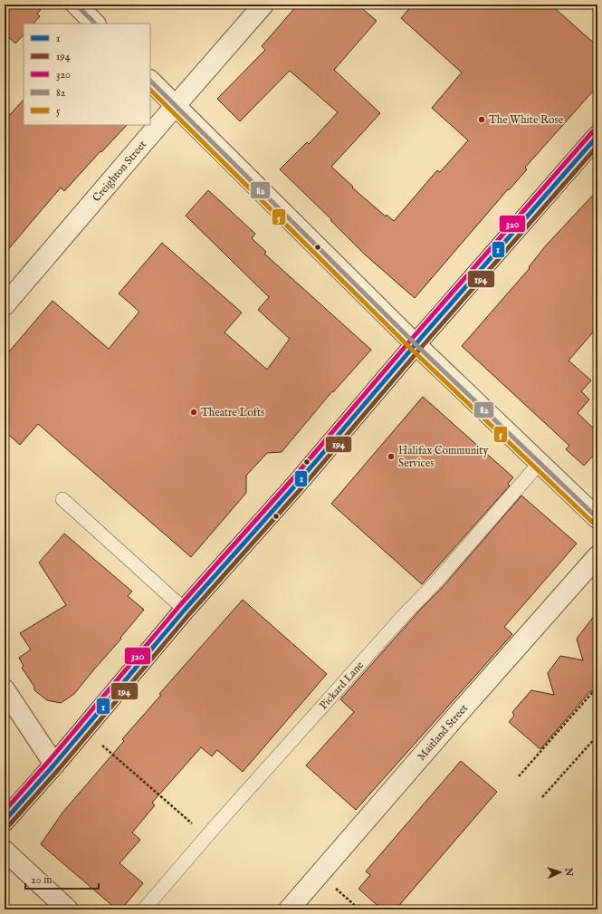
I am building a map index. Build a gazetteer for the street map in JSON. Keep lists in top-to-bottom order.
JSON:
{
  "streets": {
    "street": ["Creighton Street", "Maitland Street"],
    "lane": ["Pickard Lane"]
  },
  "places": ["The White Rose", "Theatre Lofts", "Halifax Community Services"],
  "lines": [
    "transit line 82",
    "transit line 5",
    "transit line 320",
    "transit line 1",
    "transit line 194"
  ],
  "legend": [
    "1",
    "194",
    "320",
    "82",
    "5"
  ],
  "scale_bar": "20 m",
  "north": "right"
}
